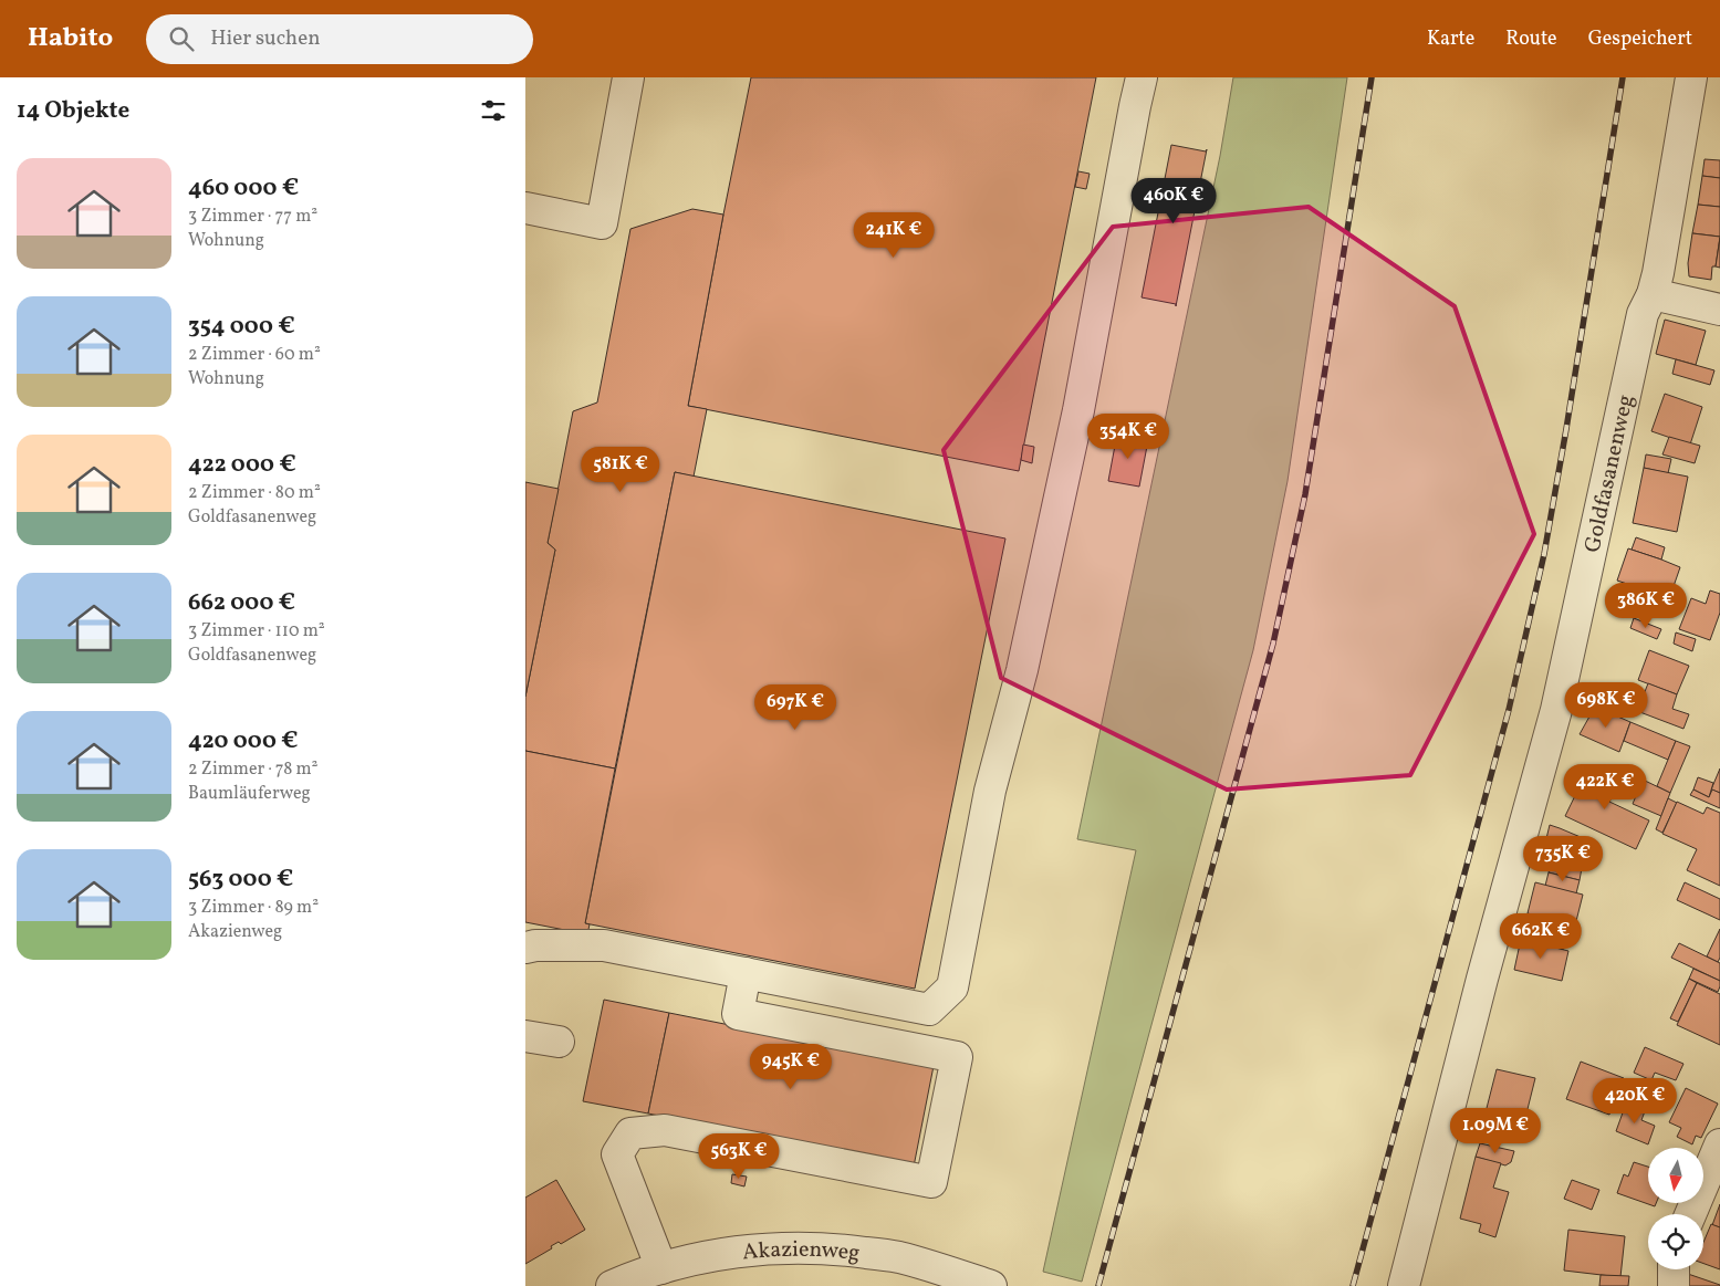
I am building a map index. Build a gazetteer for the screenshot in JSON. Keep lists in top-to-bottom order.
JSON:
{
  "streets": {
    "street": ["Goldfasanenweg", "Akazienweg"]
  },
  "north": "bottom",
  "page": {
    "header": "Habito",
    "search": "Hier suchen",
    "nav": ["Karte", "Route", "Gespeichert"],
    "heading": "14 Objekte",
    "list": [
      {
        "name": "460 000 €",
        "note": "3 Zimmer · 77 m² · Wohnung"
      },
      {
        "name": "354 000 €",
        "note": "2 Zimmer · 60 m² · Wohnung"
      },
      {
        "name": "422 000 €",
        "note": "2 Zimmer · 80 m² · Goldfasanenweg"
      },
      {
        "name": "662 000 €",
        "note": "3 Zimmer · 110 m² · Goldfasanenweg"
      },
      {
        "name": "420 000 €",
        "note": "2 Zimmer · 78 m² · Baumläuferweg"
      },
      {
        "name": "563 000 €",
        "note": "3 Zimmer · 89 m² · Akazienweg"
      }
    ],
    "price": [
      "460K €",
      "241K €",
      "354K €",
      "581K €",
      "386K €",
      "698K €",
      "697K €",
      "422K €",
      "735K €",
      "662K €",
      "945K €",
      "420K €",
      "1.09M €",
      "563K €"
    ]
  }
}
